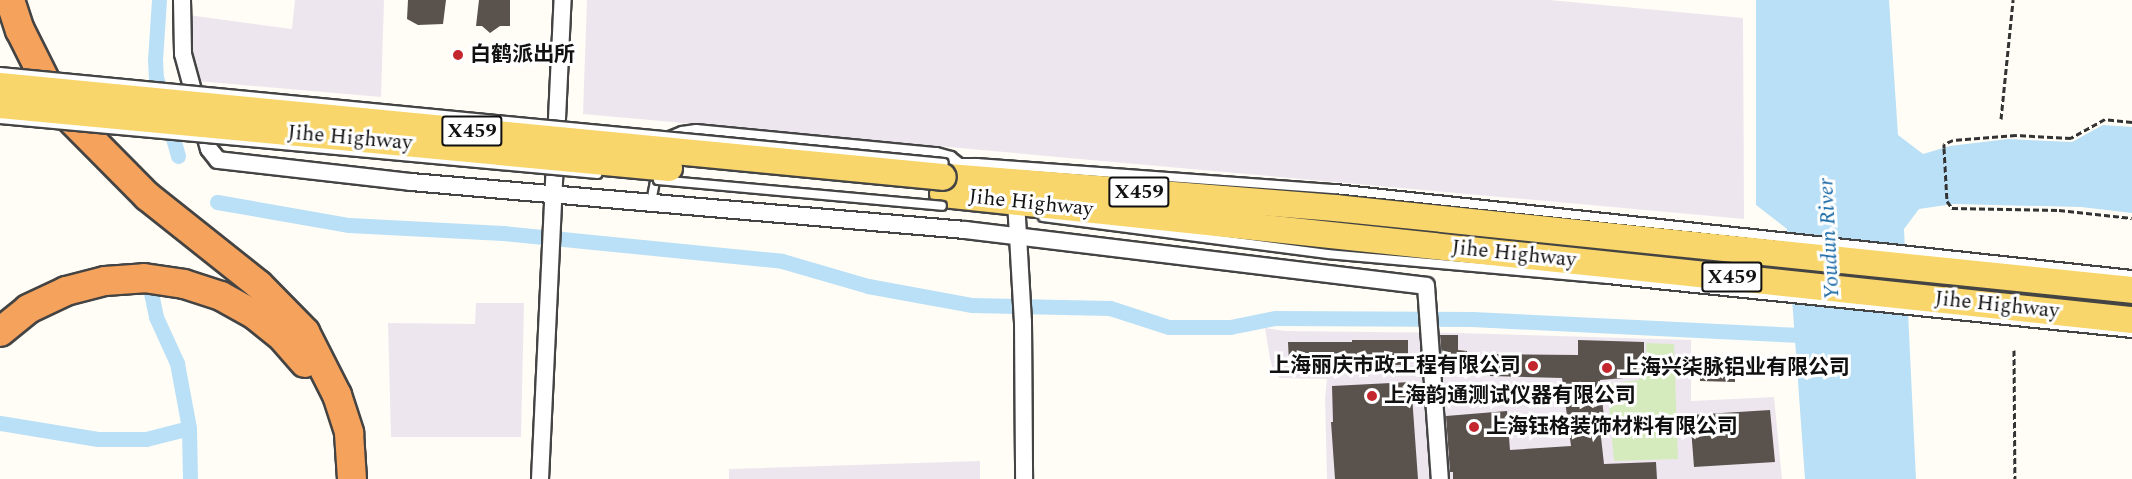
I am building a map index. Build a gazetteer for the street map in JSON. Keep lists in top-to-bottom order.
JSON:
{
  "streets": {
    "main road": ["X459", "Jihe Highway"]
  },
  "water": ["Youdun River"],
  "places": [
    "白鹤派出所",
    "上海丽庆市政工程有限公司",
    "上海兴柒脉铝业有限公司",
    "上海韵通测试仪器有限公司",
    "上海钰格装饰材料有限公司"
  ]
}
